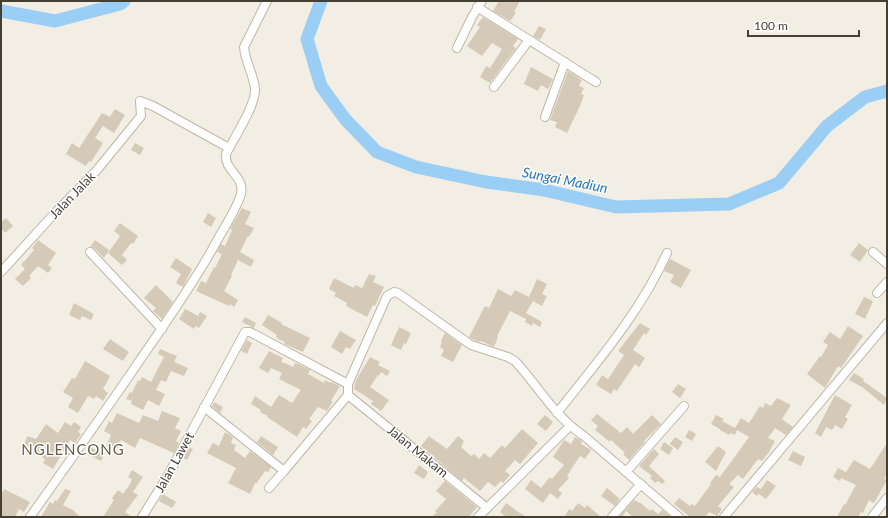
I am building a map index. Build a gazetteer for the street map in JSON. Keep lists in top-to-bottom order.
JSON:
{
  "streets": {
    "street": ["Jalan Jalak", "Jalan Makam", "Jalan Lawet"]
  },
  "districts": ["NGLENCONG"],
  "water": ["Sungai Madiun"],
  "scale_bar": "100 m"
}
